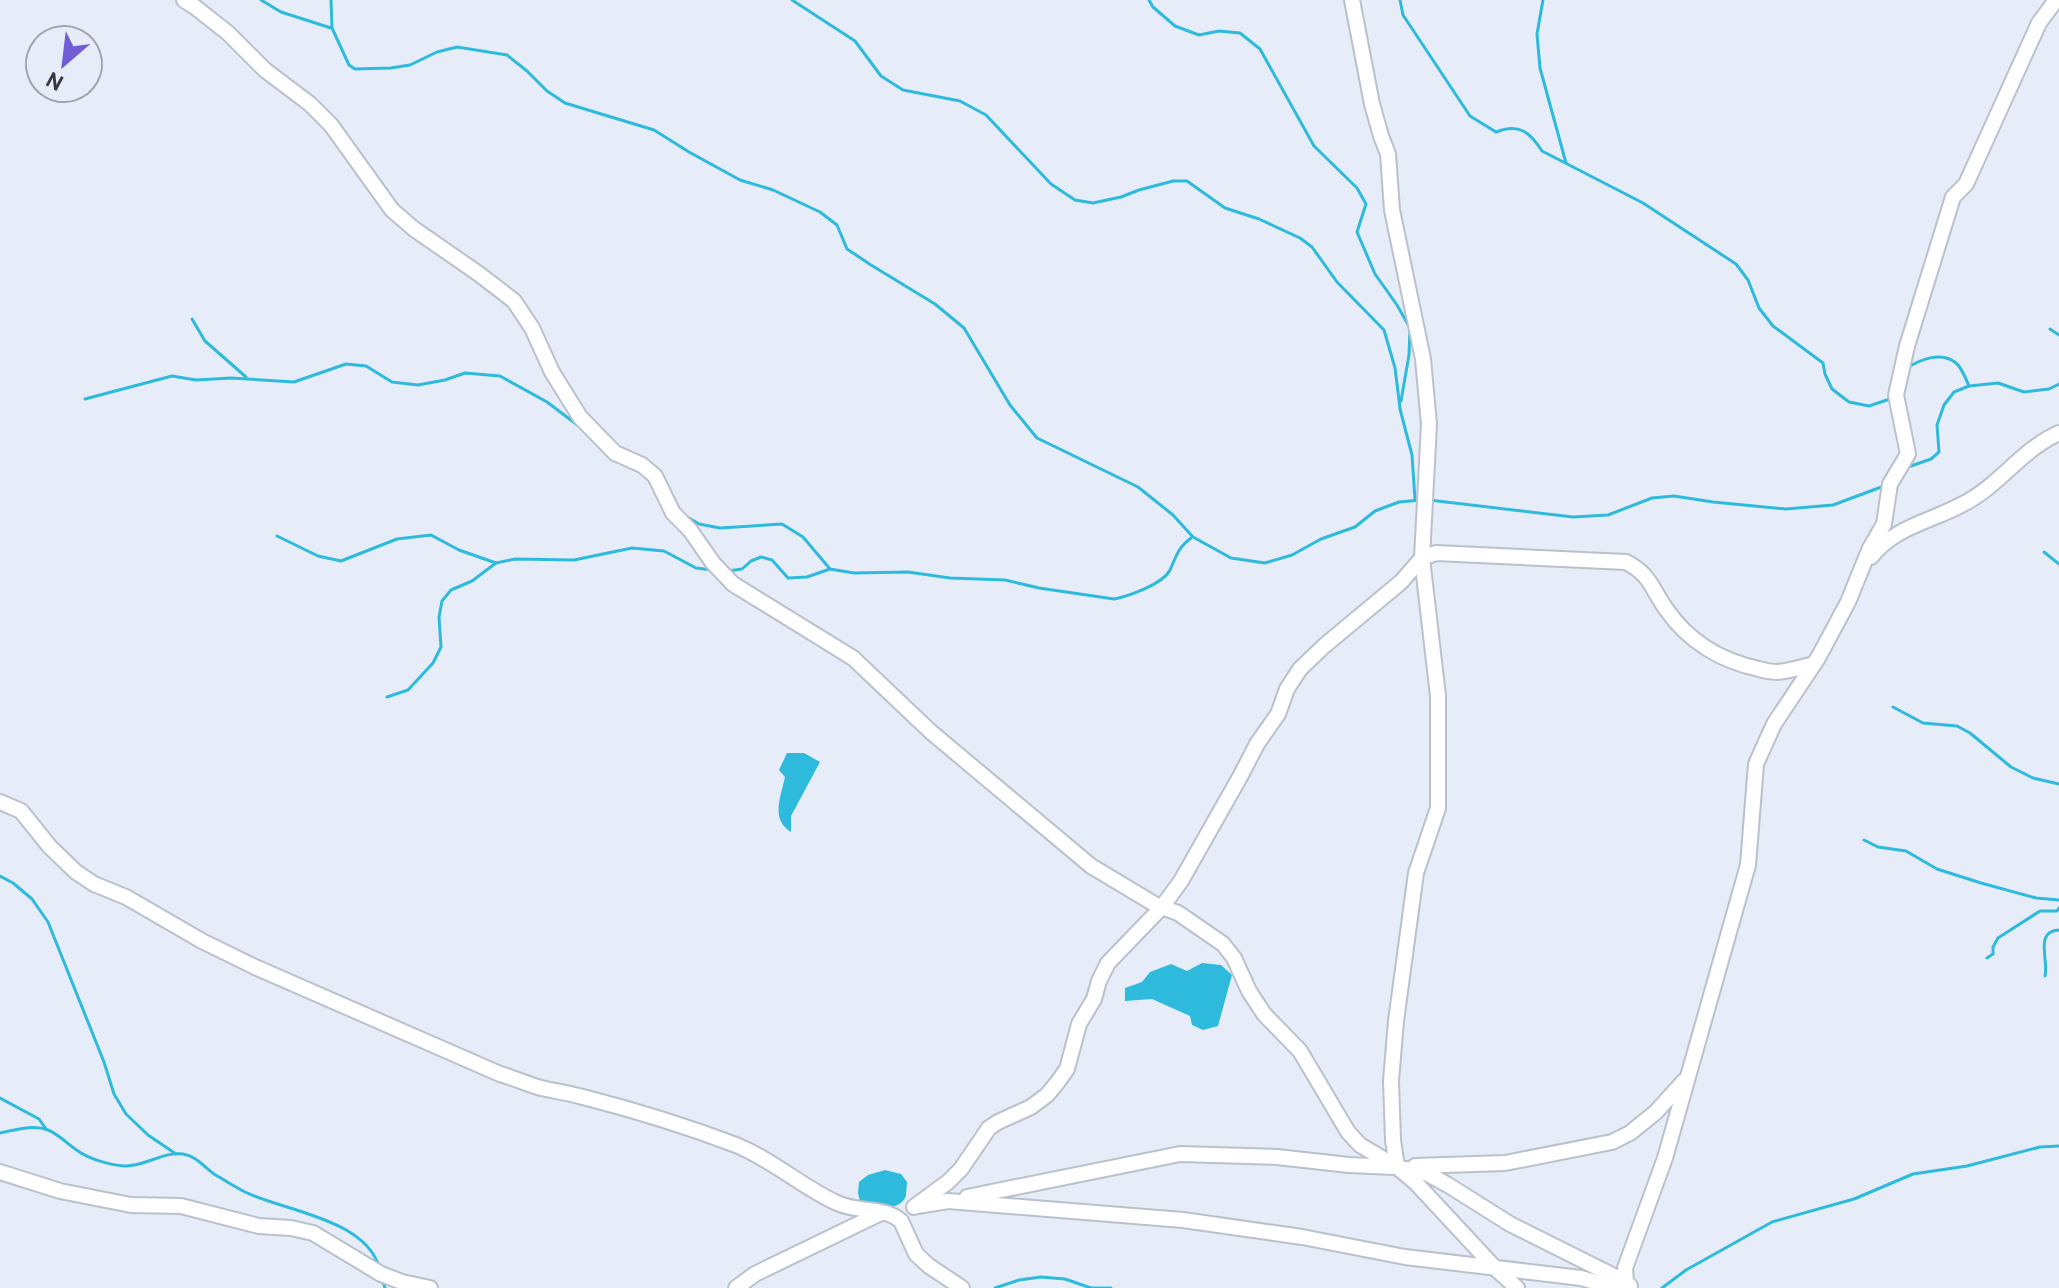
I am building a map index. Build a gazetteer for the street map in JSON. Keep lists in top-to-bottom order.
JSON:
{
  "north": "bottom left"
}
